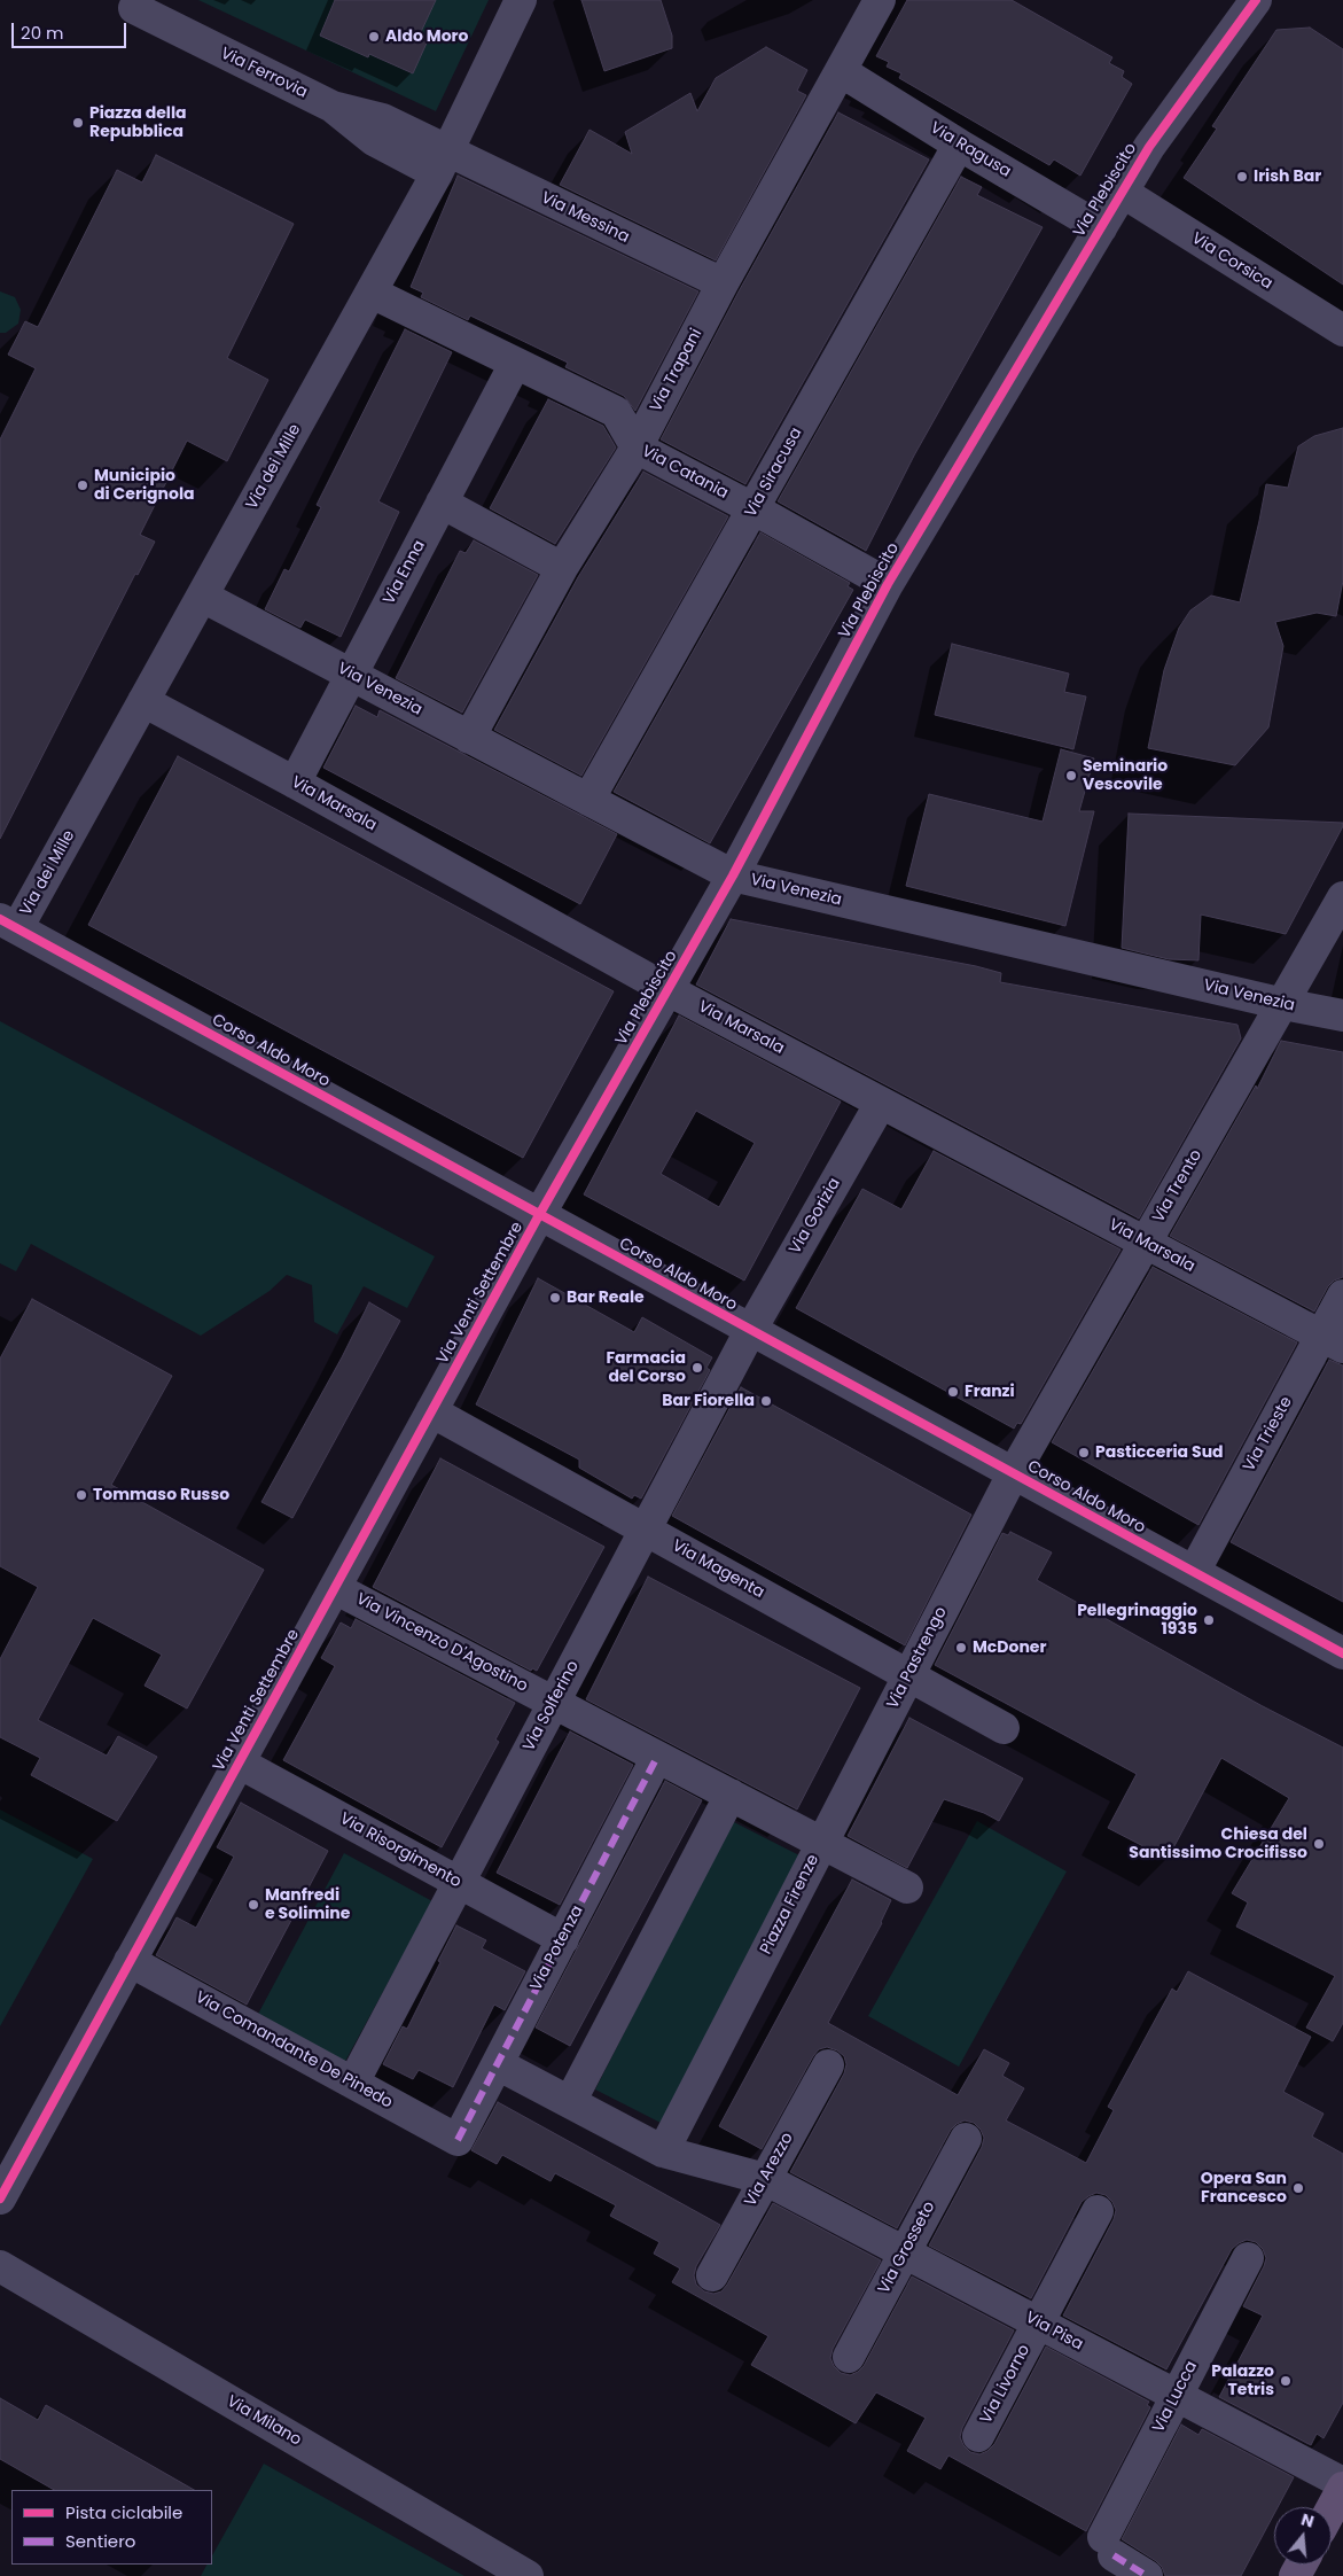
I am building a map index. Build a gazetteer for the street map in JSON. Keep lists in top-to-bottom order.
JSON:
{
  "streets": {
    "street": [
      "Via Ferrovia",
      "Via Ragusa",
      "Via Plebiscito",
      "Via Messina",
      "Via Corsica",
      "Via Trapani",
      "Via dei Mille",
      "Via Catania",
      "Via Siracusa",
      "Via Enna",
      "Via Venezia",
      "Via Marsala",
      "Corso Aldo Moro",
      "Via Trento",
      "Via Gorizia",
      "Via Venti Settembre",
      "Via Trieste",
      "Via Magenta",
      "Via Vincenzo D'Agostino",
      "Via Pastrengo",
      "Via Solferino",
      "Via Risorgimento",
      "Piazza Firenze",
      "Via Potenza",
      "Via Comandante De Pinedo",
      "Via Arezzo",
      "Via Grosseto",
      "Via Pisa",
      "Via Livorno",
      "Via Lucca",
      "Via Milano"
    ]
  },
  "crossings": [
    ["Via Ferrovia", "Via Messina"],
    ["Via Ferrovia", "Via dei Mille"],
    ["Via Ragusa", "Via Plebiscito"],
    ["Via Ragusa", "Via Trapani"],
    ["Via Ragusa", "Via Siracusa"],
    ["Via Plebiscito", "Via Corsica"],
    ["Via Plebiscito", "Via Catania"],
    ["Via Plebiscito", "Via Venezia"],
    ["Via Plebiscito", "Via Marsala"],
    ["Via Plebiscito", "Corso Aldo Moro"],
    ["Via Plebiscito", "Via Venti Settembre"],
    ["Via Messina", "Via Trapani"],
    ["Via Messina", "Via dei Mille"],
    ["Via Trapani", "Via Catania"],
    ["Via Trapani", "Via Venezia"],
    ["Via dei Mille", "Via Catania"],
    ["Via dei Mille", "Via Venezia"],
    ["Via dei Mille", "Via Marsala"],
    ["Via dei Mille", "Corso Aldo Moro"],
    ["Via Catania", "Via Siracusa"],
    ["Via Catania", "Via Enna"],
    ["Via Siracusa", "Via Venezia"],
    ["Via Enna", "Via Venezia"],
    ["Via Enna", "Via Marsala"],
    ["Via Venezia", "Via Trento"],
    ["Via Marsala", "Via Trento"],
    ["Via Marsala", "Via Gorizia"],
    ["Via Marsala", "Via Trieste"],
    ["Corso Aldo Moro", "Via Trento"],
    ["Corso Aldo Moro", "Via Gorizia"],
    ["Corso Aldo Moro", "Via Venti Settembre"],
    ["Corso Aldo Moro", "Via Trieste"],
    ["Corso Aldo Moro", "Via Pastrengo"],
    ["Corso Aldo Moro", "Via Solferino"],
    ["Via Trento", "Via Pastrengo"],
    ["Via Gorizia", "Via Solferino"],
    ["Via Venti Settembre", "Via Magenta"],
    ["Via Venti Settembre", "Via Vincenzo D'Agostino"],
    ["Via Venti Settembre", "Via Risorgimento"],
    ["Via Venti Settembre", "Via Comandante De Pinedo"],
    ["Via Magenta", "Via Pastrengo"],
    ["Via Magenta", "Via Solferino"],
    ["Via Vincenzo D'Agostino", "Via Solferino"],
    ["Via Vincenzo D'Agostino", "Piazza Firenze"],
    ["Via Vincenzo D'Agostino", "Via Potenza"],
    ["Via Pastrengo", "Piazza Firenze"],
    ["Via Solferino", "Via Risorgimento"],
    ["Via Solferino", "Via Comandante De Pinedo"],
    ["Via Risorgimento", "Via Potenza"],
    ["Piazza Firenze", "Via Pisa"],
    ["Via Potenza", "Via Comandante De Pinedo"],
    ["Via Arezzo", "Via Pisa"],
    ["Via Grosseto", "Via Pisa"],
    ["Via Pisa", "Via Livorno"],
    ["Via Pisa", "Via Lucca"]
  ],
  "places": [
    "Aldo Moro",
    "Piazza della Repubblica",
    "Irish Bar",
    "Municipio di Cerignola",
    "Seminario Vescovile",
    "Bar Reale",
    "Farmacia del Corso",
    "Franzi",
    "Bar Fiorella",
    "Pasticceria Sud",
    "Tommaso Russo",
    "Pellegrinaggio 1935",
    "McDoner",
    "Chiesa del Santissimo Crocifisso",
    "Manfredi e Solimine",
    "Opera San Francesco",
    "Palazzo Tetris"
  ],
  "legend": ["Pista ciclabile", "Sentiero"],
  "scale_bar": "20 m",
  "north": "top"
}
